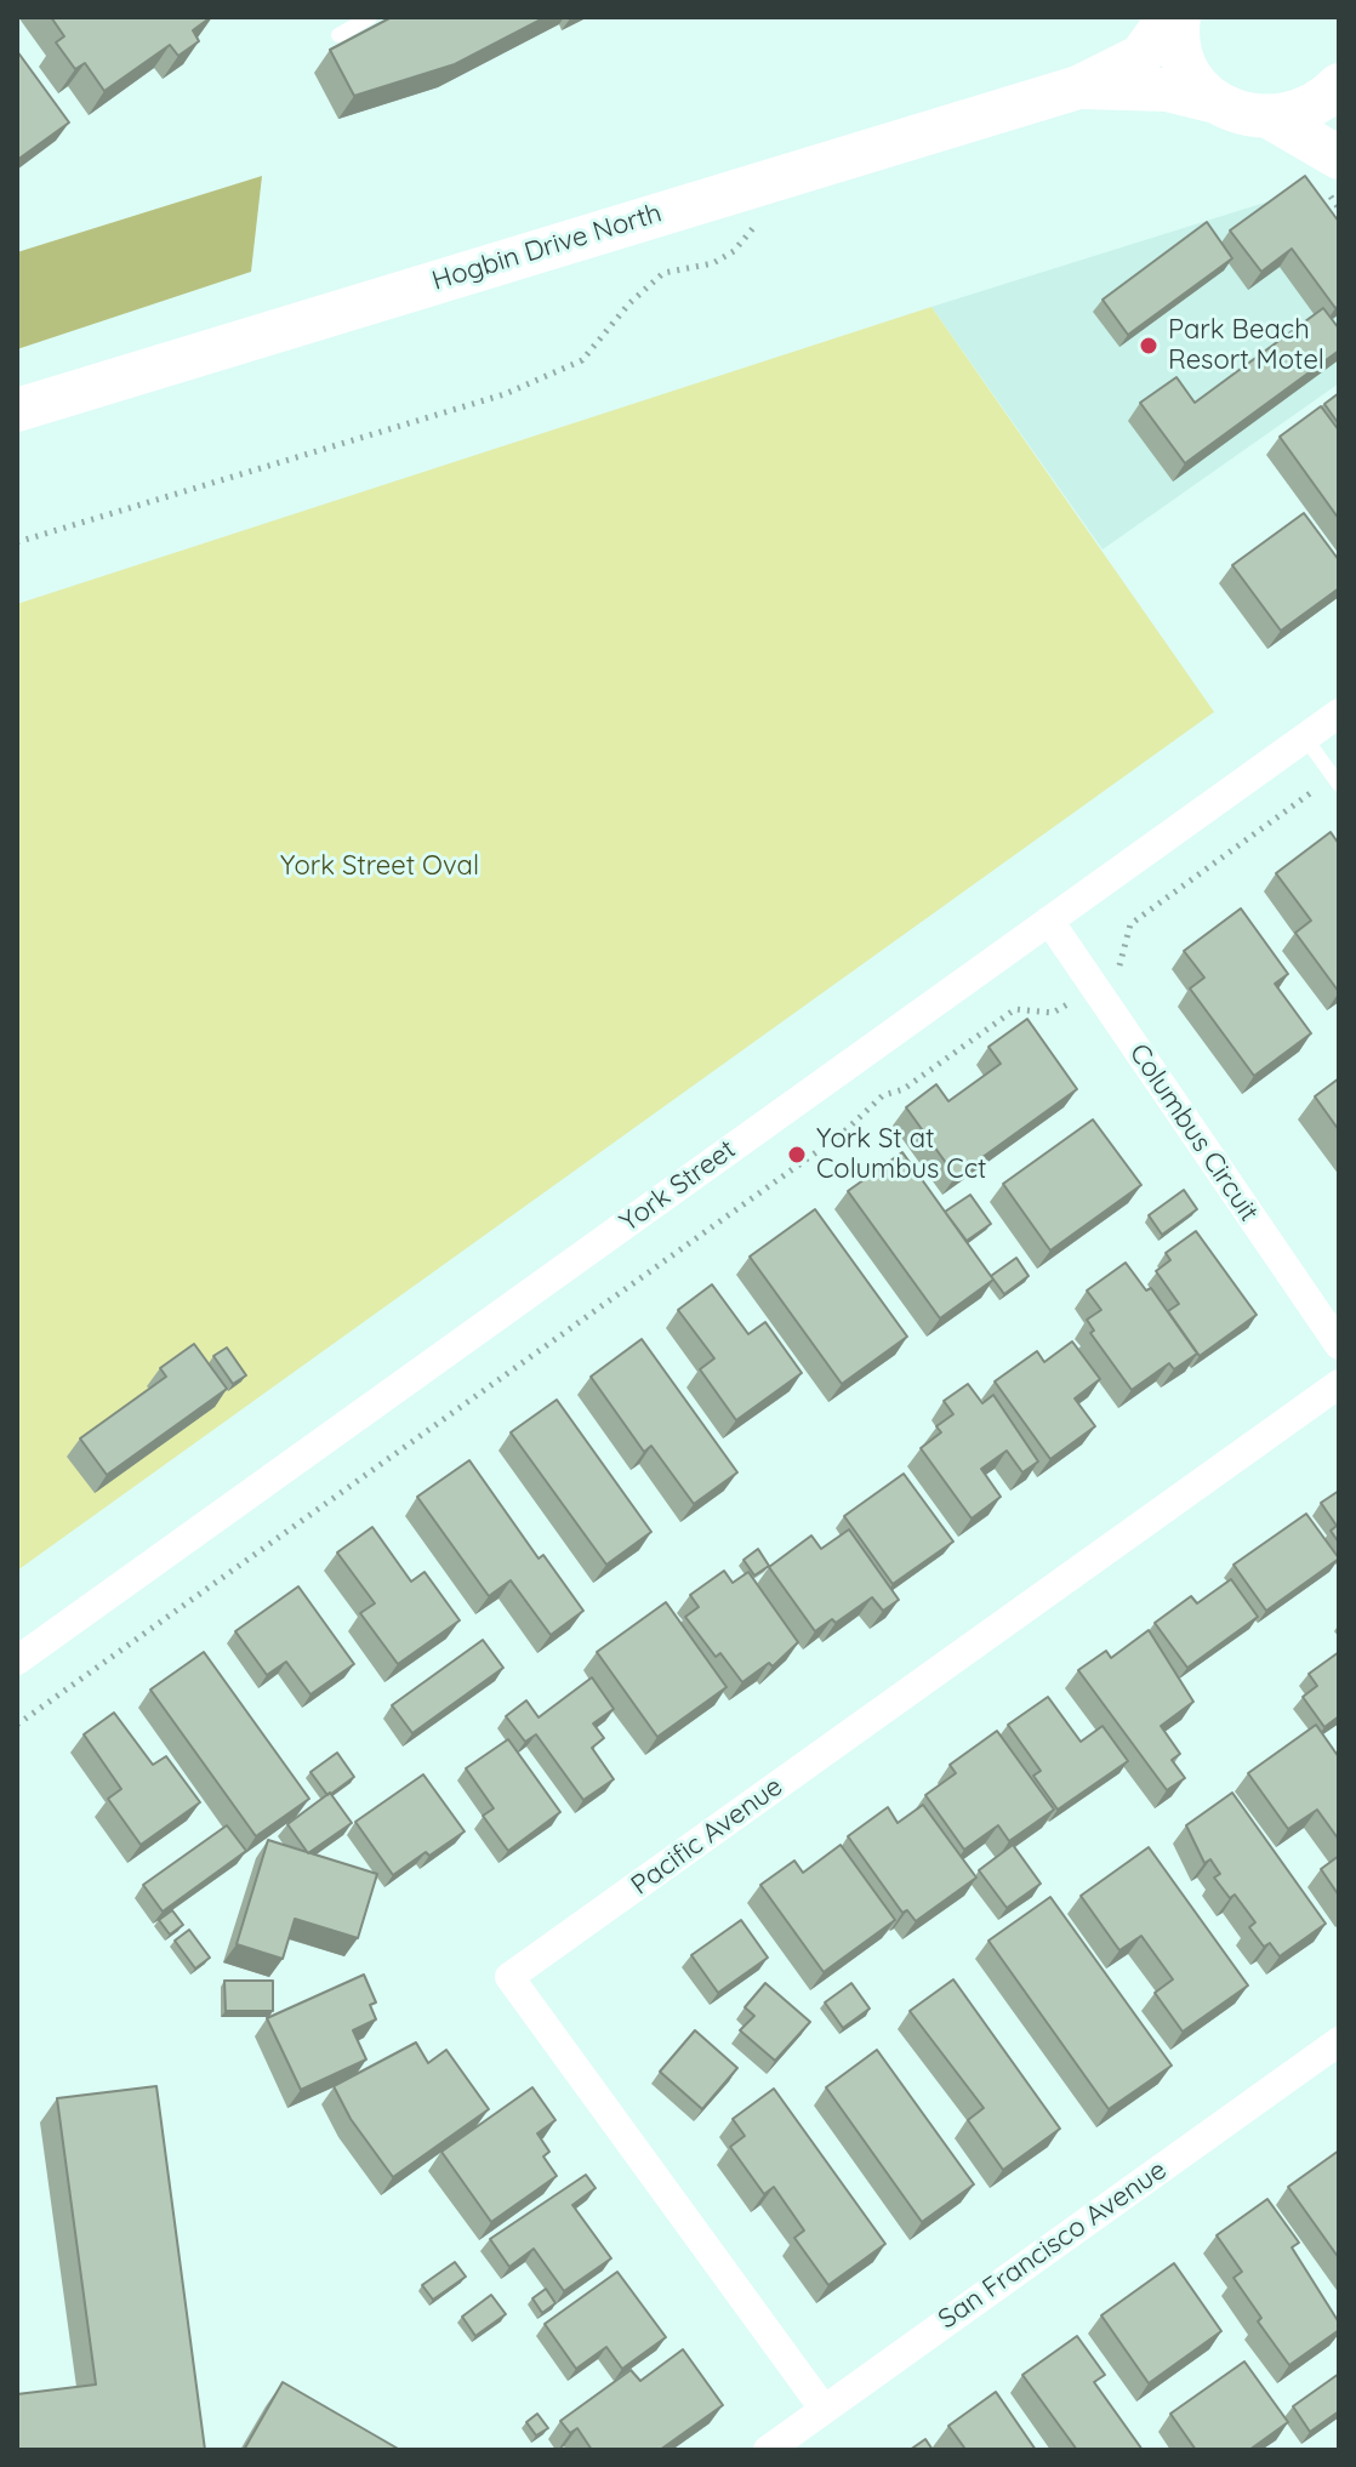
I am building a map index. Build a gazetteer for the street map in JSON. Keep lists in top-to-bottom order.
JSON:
{
  "streets": {
    "main road": ["Hogbin Drive North"],
    "street": [
      "Columbus Circuit",
      "York Street",
      "Pacific Avenue",
      "San Francisco Avenue"
    ]
  },
  "crossings": [
    ["Columbus Circuit", "York Street"],
    ["Pacific Avenue", "San Francisco Avenue"]
  ],
  "parks": ["York Street Oval"],
  "places": ["Park Beach Resort Motel", "York St at Columbus Cct"]
}
